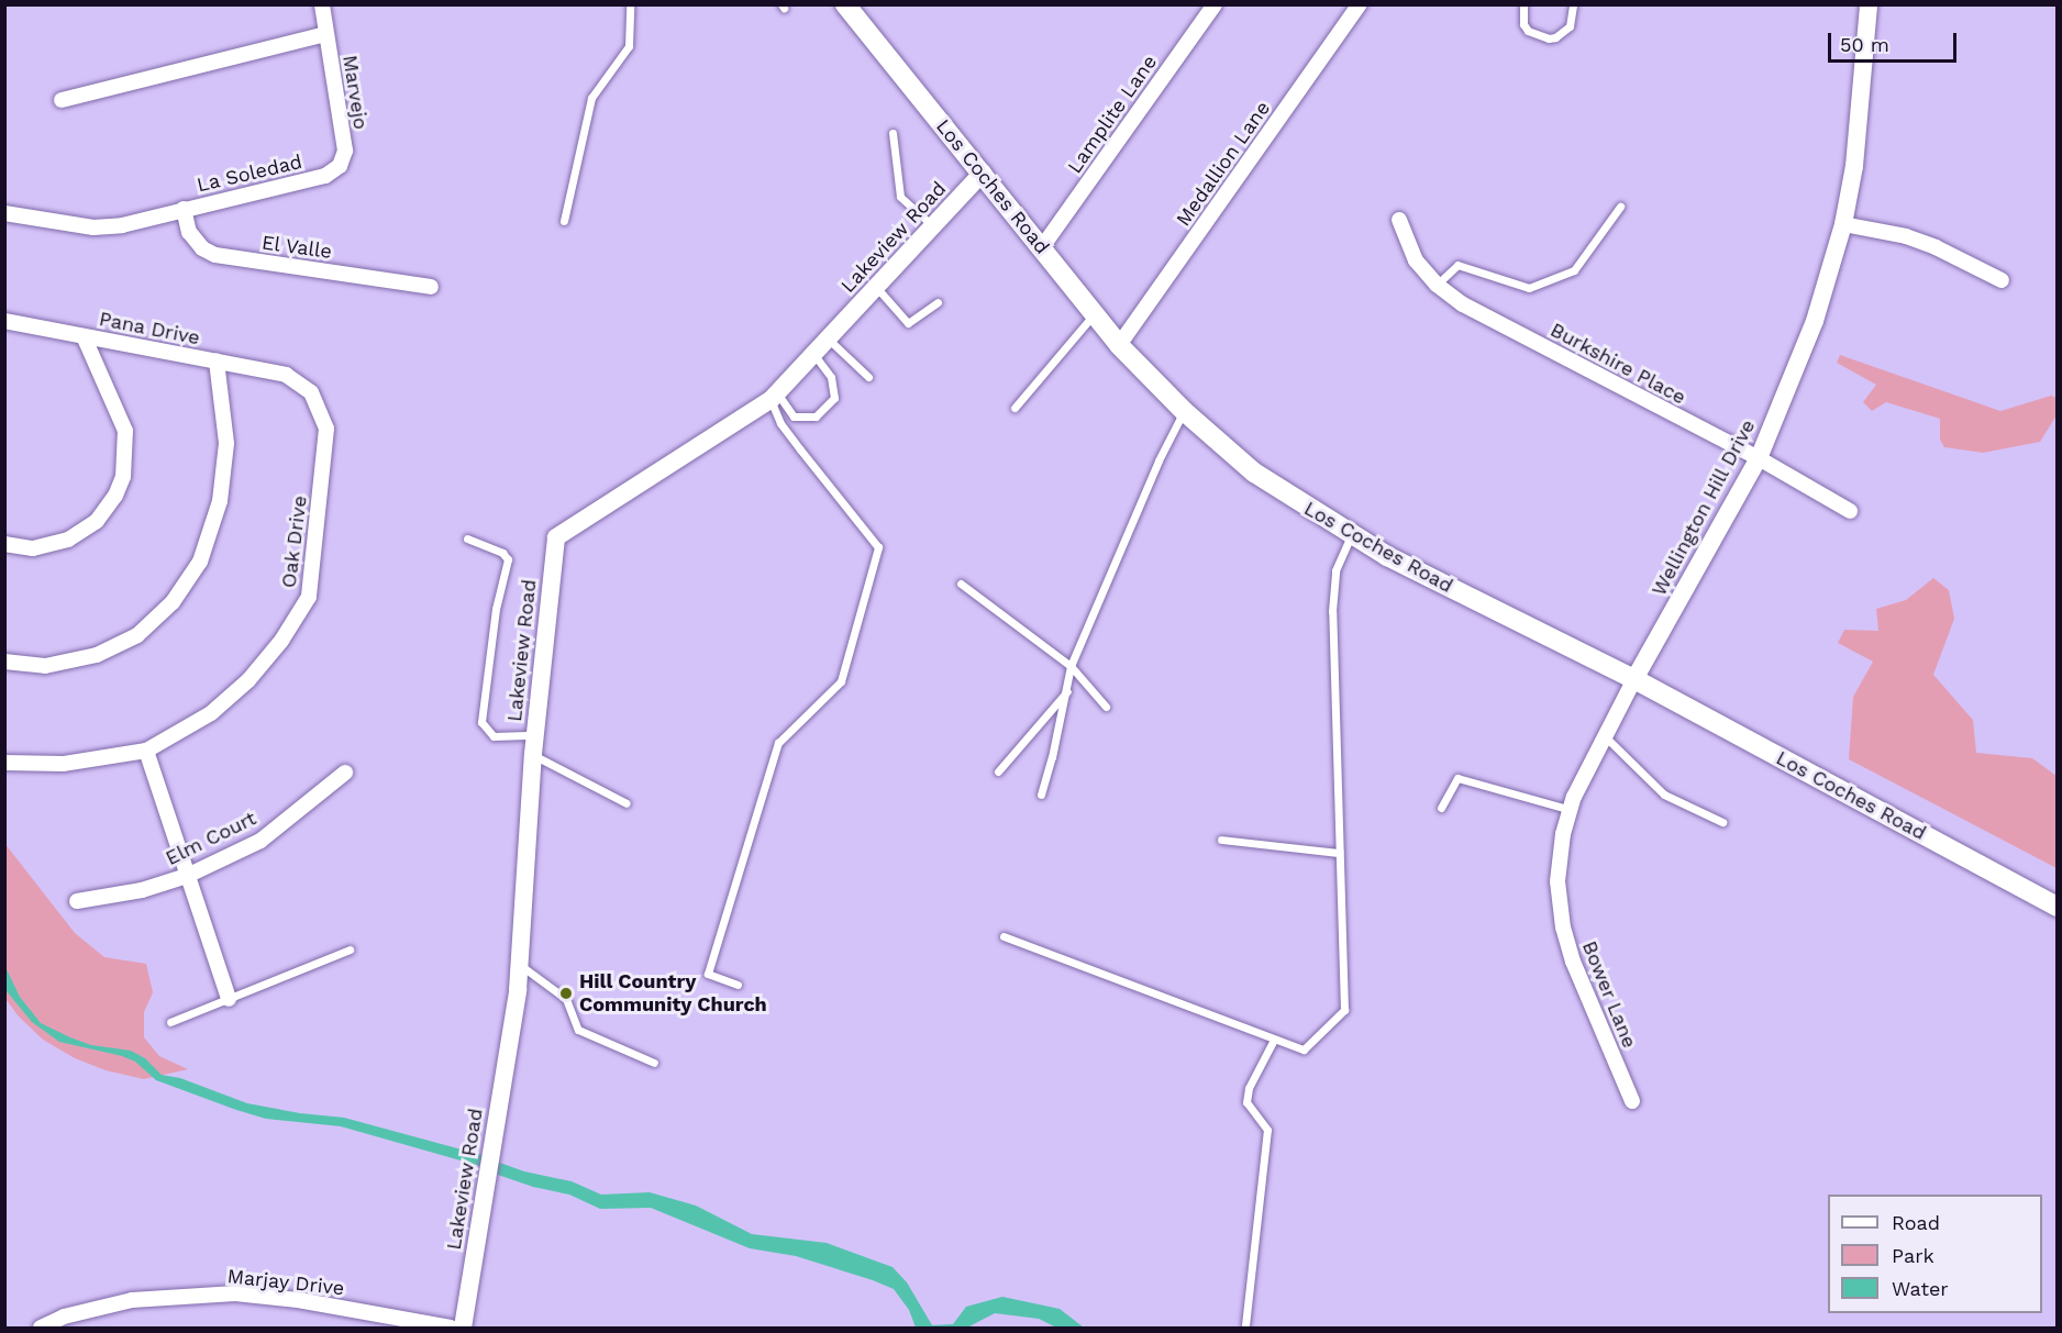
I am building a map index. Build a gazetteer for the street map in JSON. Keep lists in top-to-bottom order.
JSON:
{
  "streets": {
    "main road": ["Los Coches Road"],
    "street": [
      "Marvejo",
      "Lamplite Lane",
      "Medallion Lane",
      "La Soledad",
      "Lakeview Road",
      "El Valle",
      "Pana Drive",
      "Burkshire Place",
      "Wellington Hill Drive",
      "Oak Drive",
      "Elm Court",
      "Bower Lane",
      "Marjay Drive"
    ]
  },
  "crossings": [
    ["Marvejo", "La Soledad"],
    ["Lamplite Lane", "Los Coches Road"],
    ["Medallion Lane", "Los Coches Road"],
    ["La Soledad", "El Valle"],
    ["Los Coches Road", "Lakeview Road"],
    ["Los Coches Road", "Wellington Hill Drive"],
    ["Los Coches Road", "Bower Lane"],
    ["Pana Drive", "Oak Drive"],
    ["Burkshire Place", "Wellington Hill Drive"],
    ["Wellington Hill Drive", "Bower Lane"]
  ],
  "places": ["Hill Country Community Church"],
  "legend": ["Road", "Park", "Water"],
  "scale_bar": "50 m"
}
